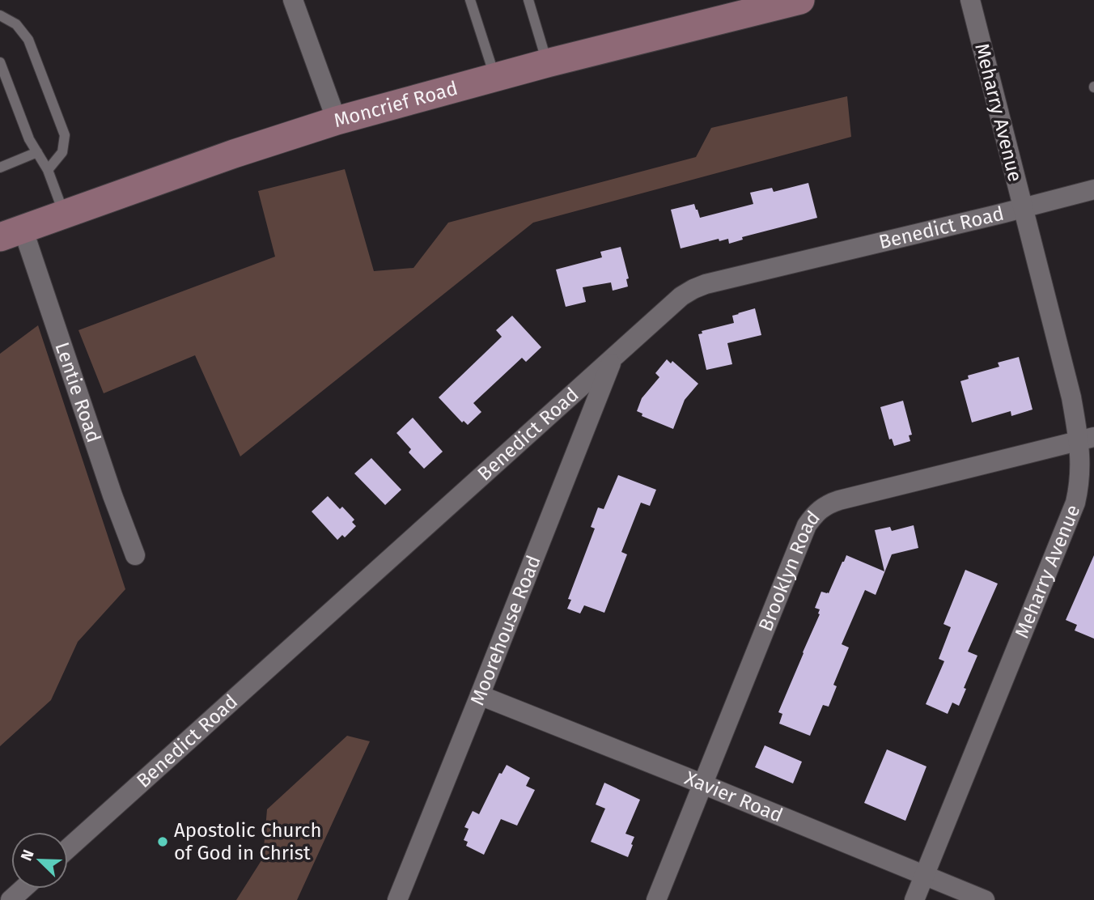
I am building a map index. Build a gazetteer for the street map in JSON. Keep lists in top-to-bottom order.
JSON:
{
  "streets": {
    "main road": ["Moncrief Road"],
    "street": [
      "Meharry Avenue",
      "Benedict Road",
      "Lentie Road",
      "Brooklyn Road",
      "Moorehouse Road",
      "Xavier Road"
    ]
  },
  "crossings": [
    ["Moncrief Road", "Lentie Road"],
    ["Meharry Avenue", "Benedict Road"],
    ["Meharry Avenue", "Brooklyn Road"],
    ["Meharry Avenue", "Xavier Road"],
    ["Benedict Road", "Moorehouse Road"],
    ["Brooklyn Road", "Xavier Road"],
    ["Moorehouse Road", "Xavier Road"]
  ],
  "places": ["Apostolic Church of God in Christ"],
  "north": "top left"
}
